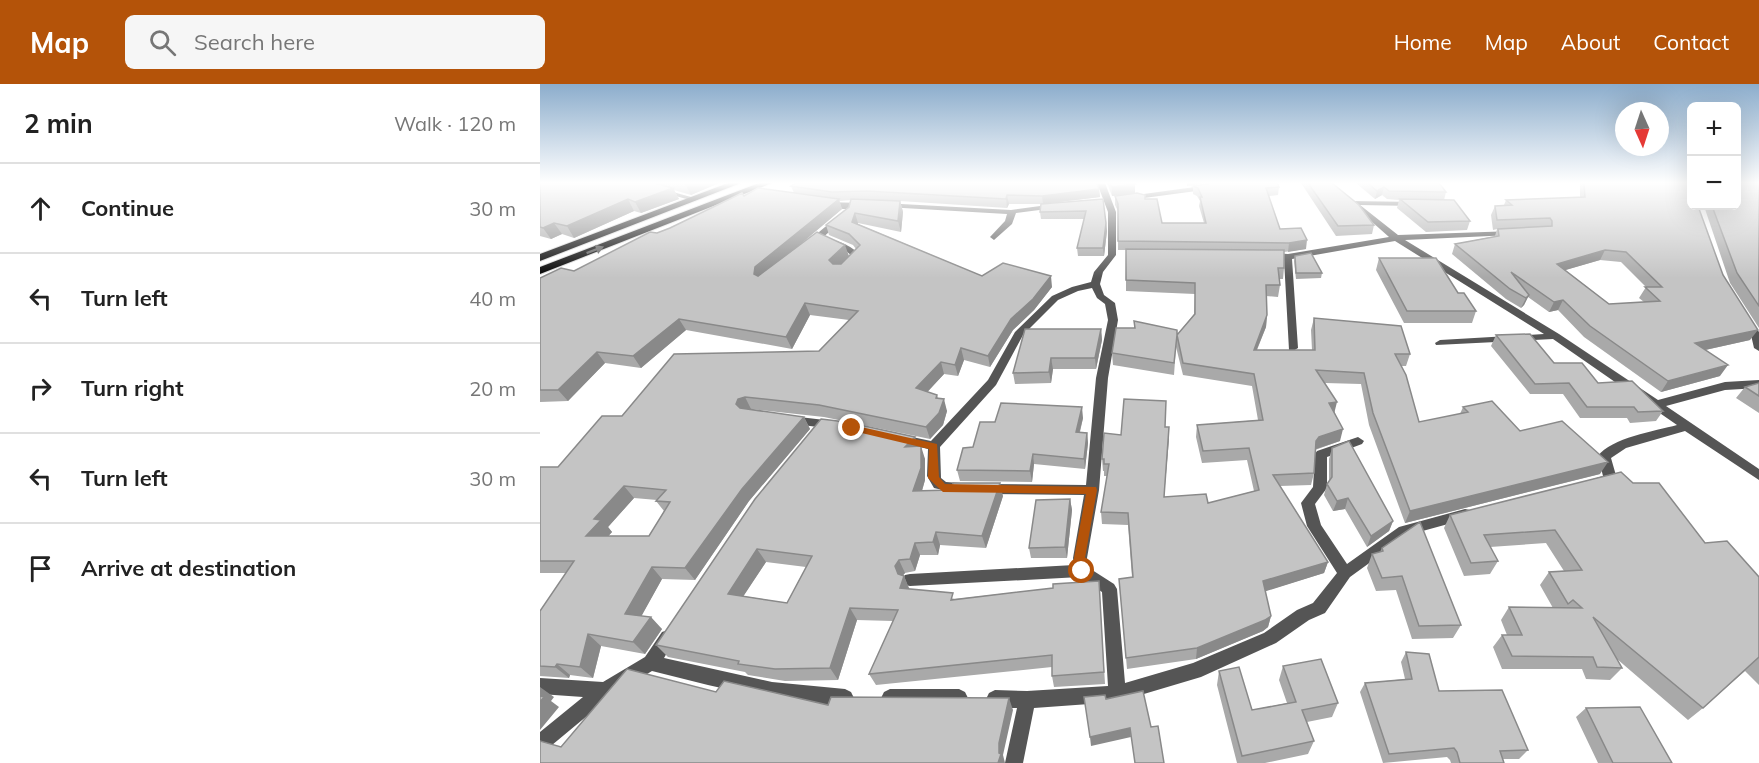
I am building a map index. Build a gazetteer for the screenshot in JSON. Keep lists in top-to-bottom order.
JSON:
{
  "north": "bottom",
  "page": {
    "header": "Map",
    "search": "Search here",
    "nav": [
      "Home",
      "Map",
      "About",
      "Contact"
    ],
    "heading": ["2 min", "Walk · 120 m"],
    "map_buttons": ["+", "−"],
    "list": [
      ["Continue", "30 m"],
      ["Turn left", "40 m"],
      ["Turn right", "20 m"],
      ["Turn left", "30 m"],
      "Arrive at destination"
    ]
  }
}
